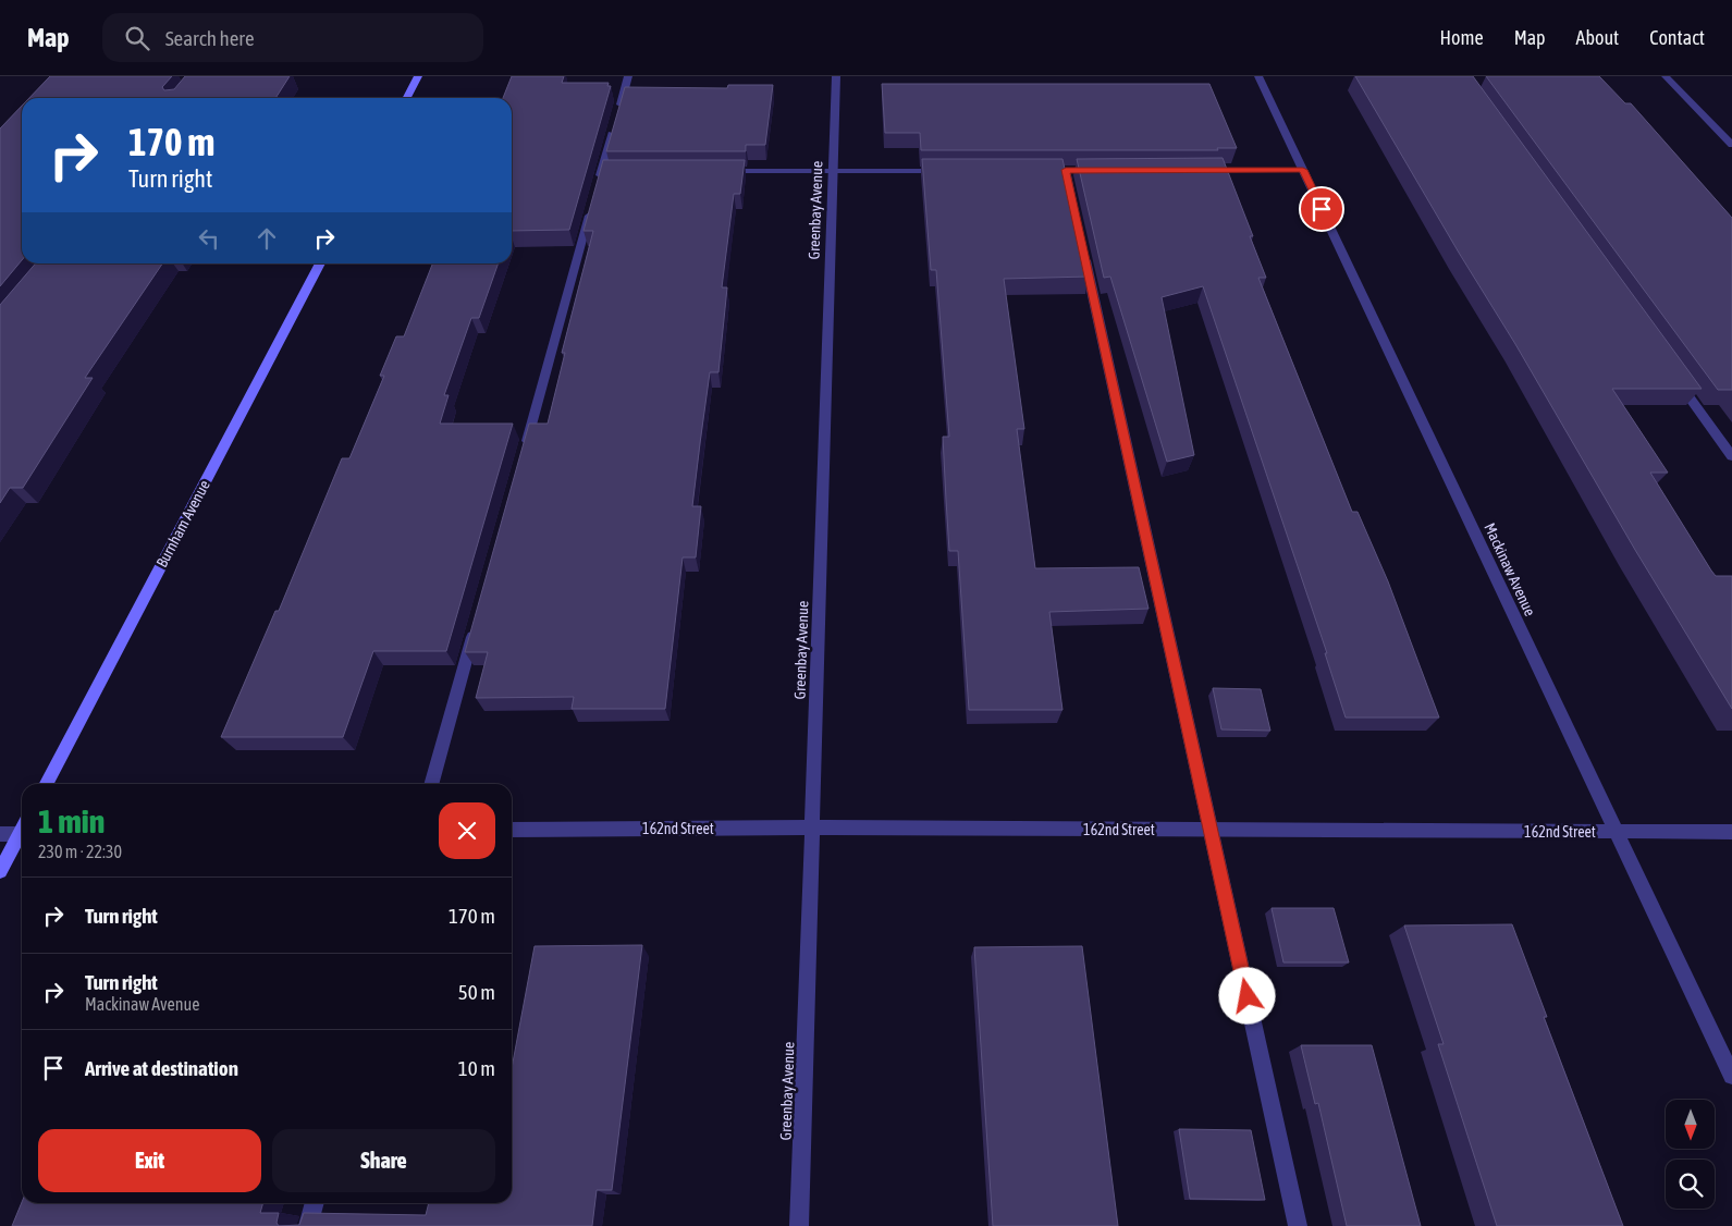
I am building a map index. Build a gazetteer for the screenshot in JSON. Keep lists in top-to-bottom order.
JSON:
{
  "streets": {
    "main road": ["Burnham Avenue"],
    "street": ["Greenbay Avenue", "Mackinaw Avenue", "162nd Street"]
  },
  "crossings": [
    ["Greenbay Avenue", "162nd Street"],
    ["Mackinaw Avenue", "162nd Street"]
  ],
  "north": "bottom",
  "page": {
    "header": "Map",
    "search": "Search here",
    "nav": [
      "Home",
      "Map",
      "About",
      "Contact"
    ],
    "turn": ["170 m", "Turn right"],
    "heading": ["1 min", "230 m · 22:30"],
    "list": [
      {
        "name": "Turn right",
        "value": "170 m"
      },
      {
        "name": "Turn right",
        "note": "Mackinaw Avenue",
        "value": "50 m"
      },
      {
        "name": "Arrive at destination",
        "value": "10 m"
      }
    ],
    "buttons": ["Exit", "Share"]
  }
}
